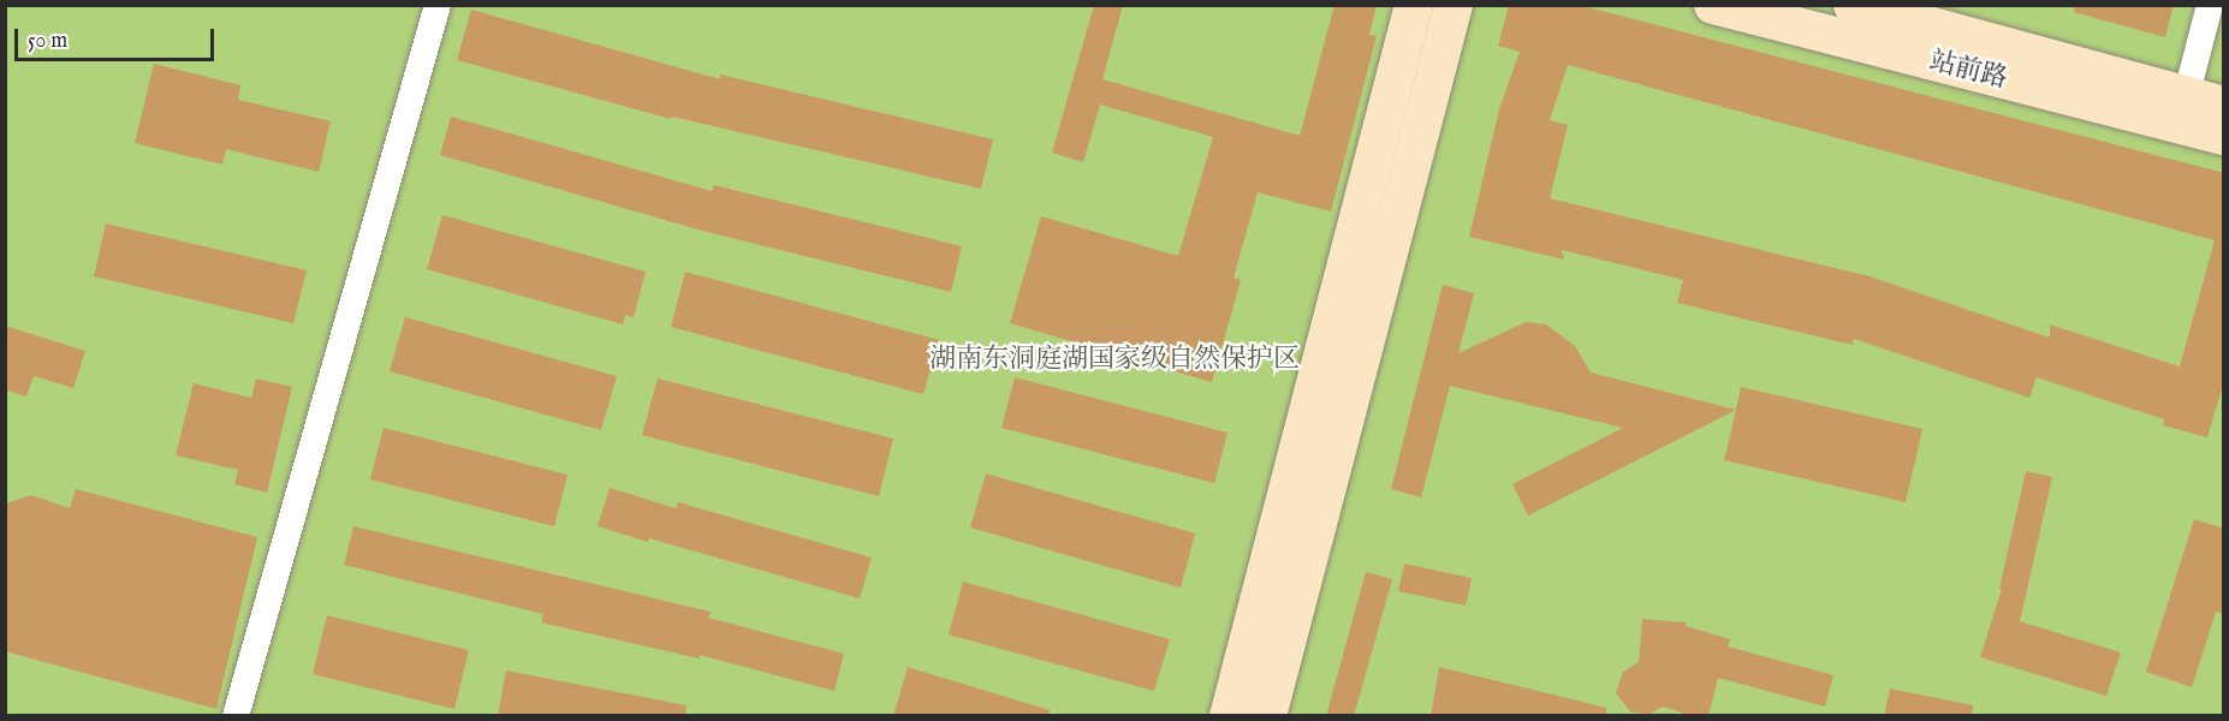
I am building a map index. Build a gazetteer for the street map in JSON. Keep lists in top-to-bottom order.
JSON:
{
  "streets": {
    "main road": ["站前路"]
  },
  "parks": ["湖南东洞庭湖国家级自然保护区"],
  "scale_bar": "50 m"
}
